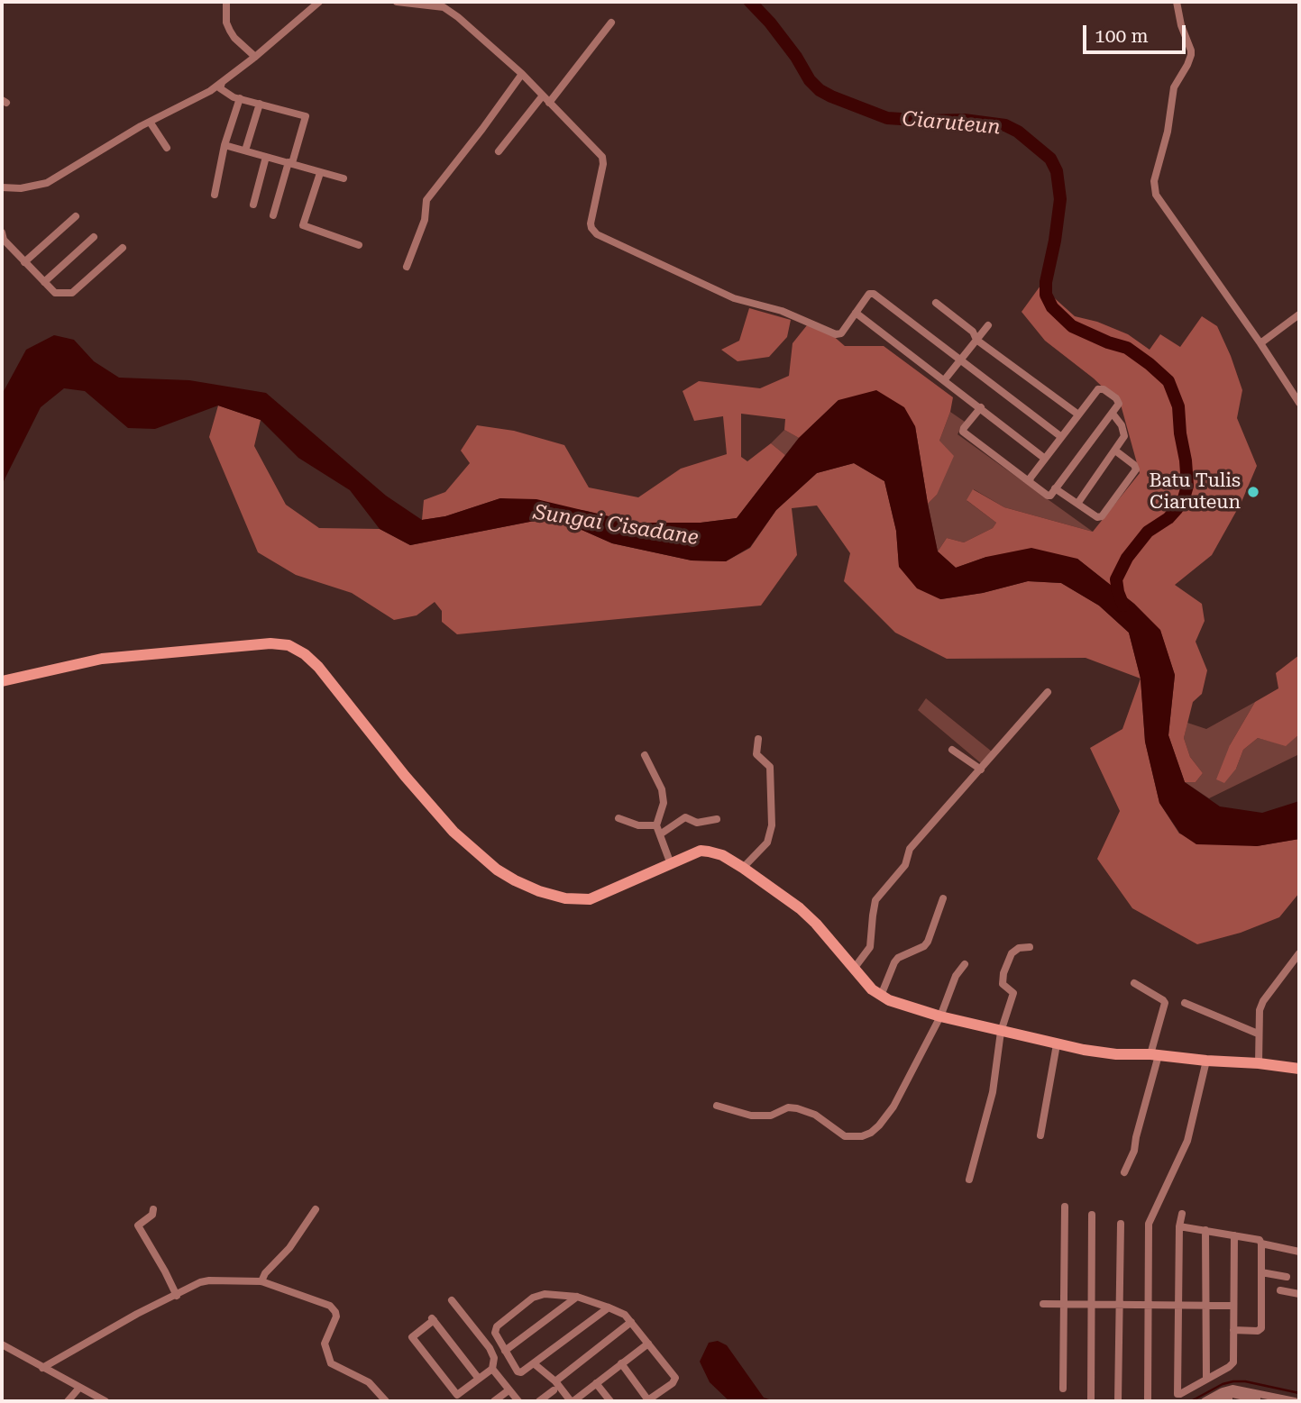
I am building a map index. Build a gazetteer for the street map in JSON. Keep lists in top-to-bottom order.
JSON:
{
  "water": ["Ciaruteun", "Sungai Cisadane"],
  "places": ["Batu Tulis Ciaruteun"],
  "scale_bar": "100 m"
}
